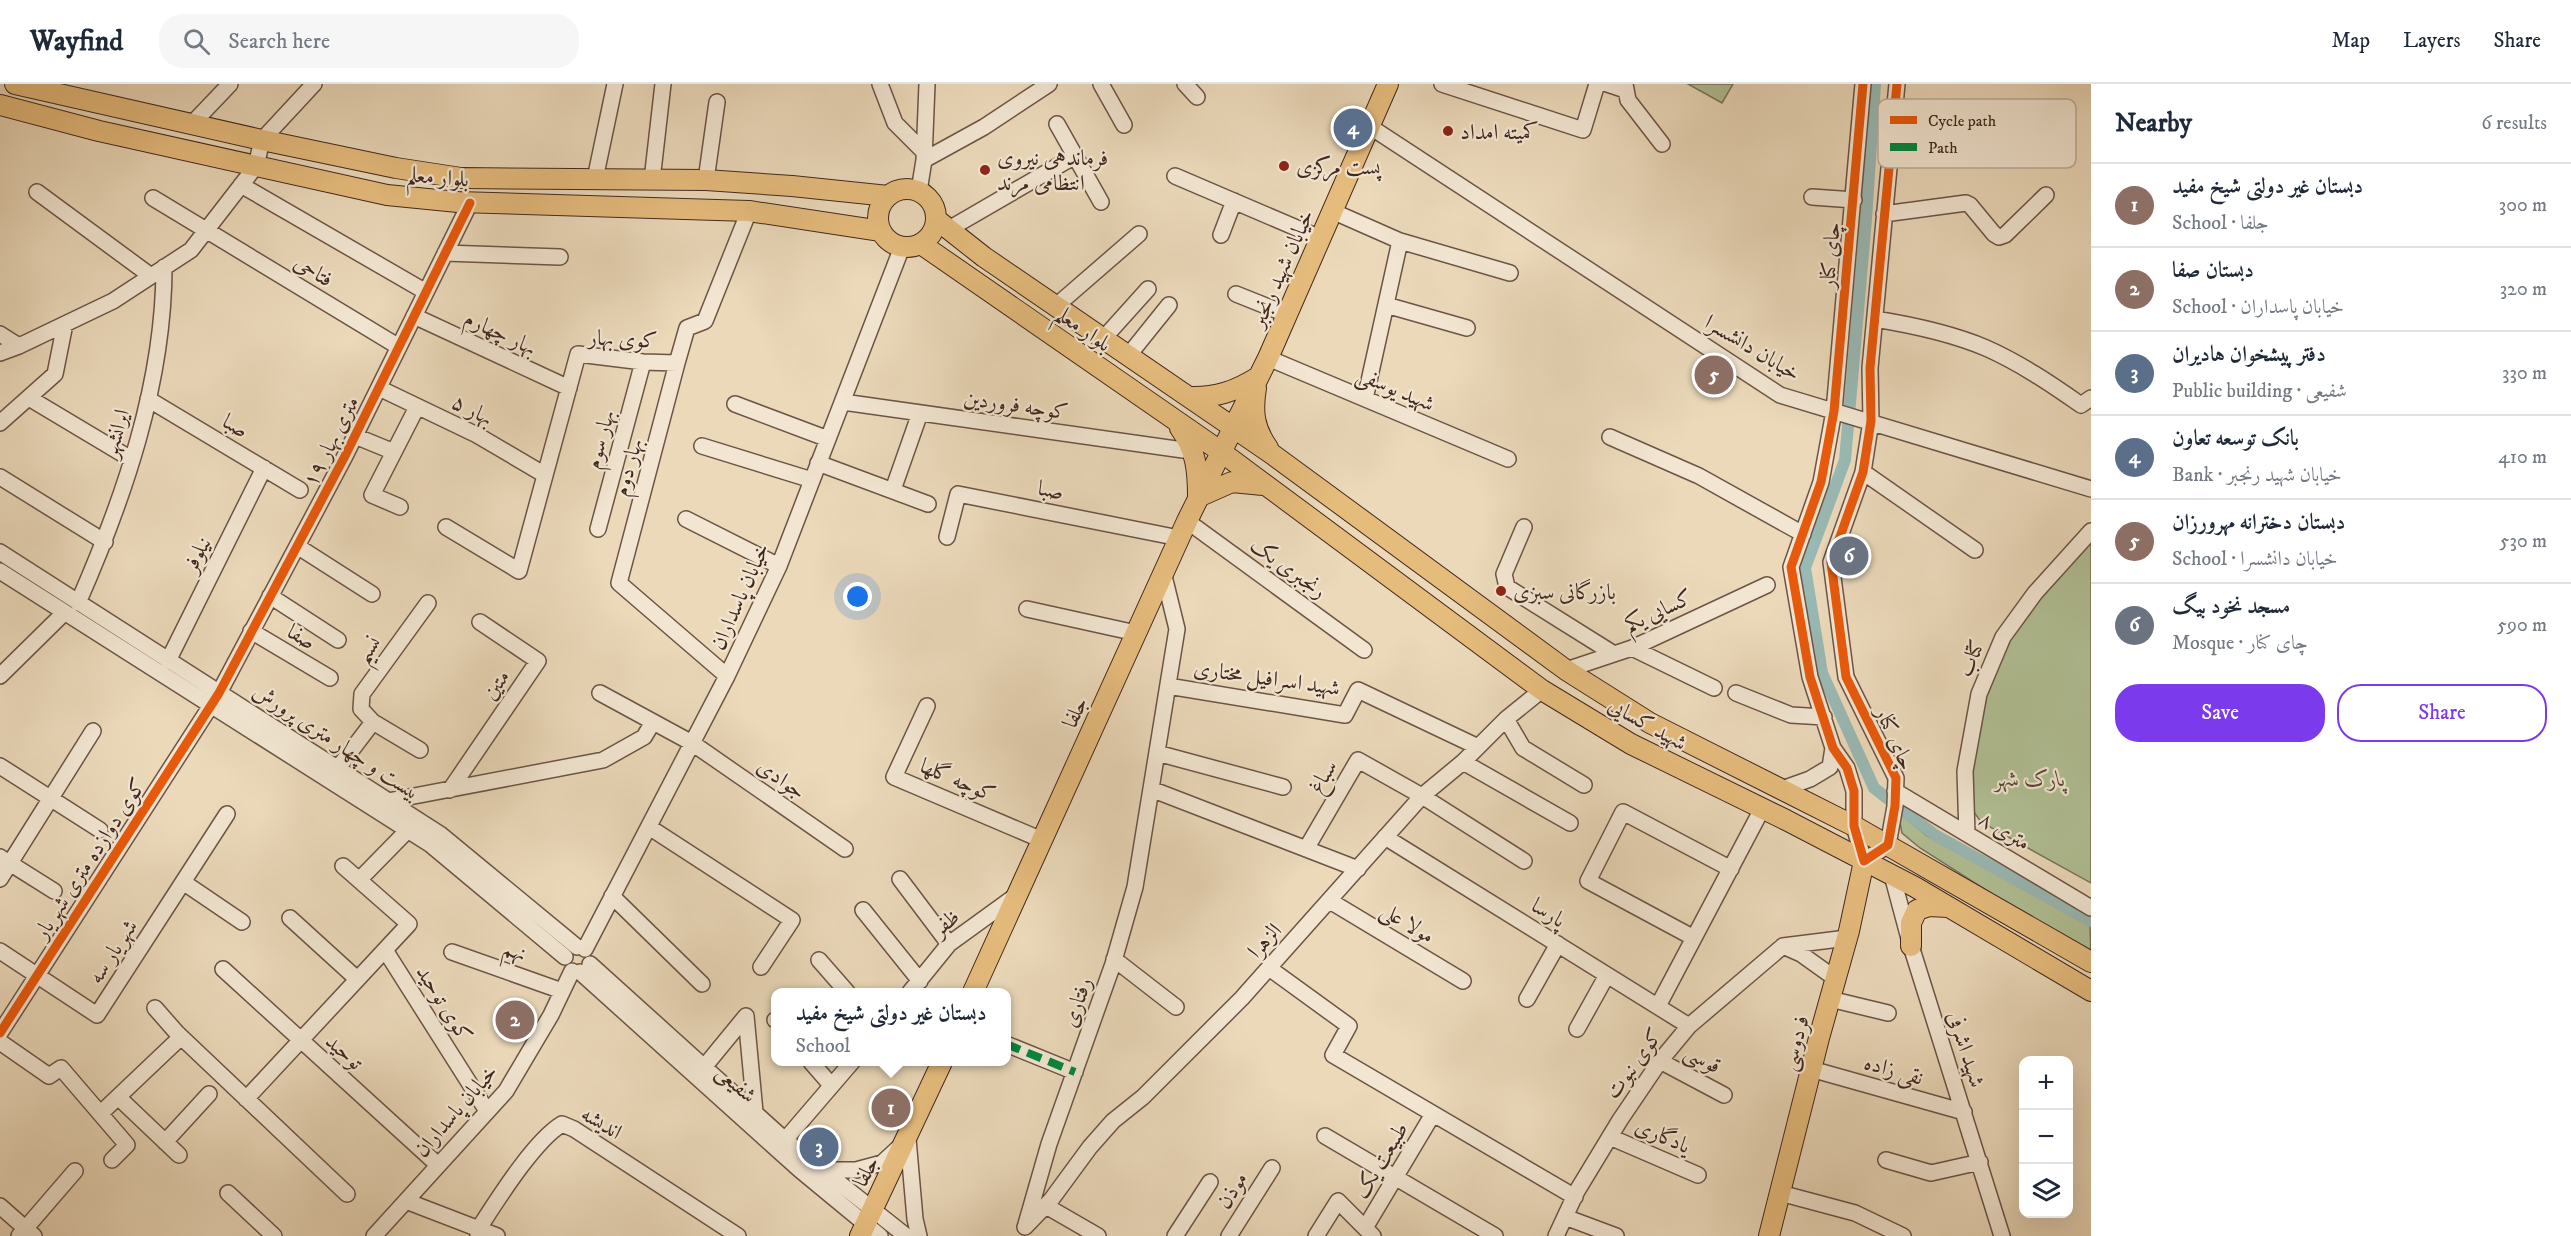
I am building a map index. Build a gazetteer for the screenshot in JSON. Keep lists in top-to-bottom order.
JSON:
{
  "streets": {
    "main road": [
      "بلوار معلم",
      "خیابان شهید رنجبر",
      "جلفا",
      "شهید کسایی",
      "فردوسی"
    ],
    "street": [
      "چای کنار",
      "فتاحی",
      "بهار چهارم",
      "کوی بهار",
      "خیابان دانشسرا",
      "شهید یوسفی",
      "کوچه فروردین",
      "بهار ۵",
      "صبا",
      "ایرانشهر",
      "بهار سوم",
      "۱۹ متری بهار",
      "بهار دوم",
      "نیلوفر",
      "رنجبری یک",
      "خیابان پاسداران",
      "کسایی یکم",
      "صفا",
      "نسیم",
      "کتاب",
      "شهید اسرافیل مختاری",
      "متین",
      "بیست و چهار متری پرورش",
      "سباغ",
      "جوادی",
      "کوچه گلها",
      "۸ متری",
      "کوی دوازده متری شهریار",
      "پارسا",
      "ظفر",
      "مولا علی",
      "الزهرا",
      "نهم",
      "شهریار سه",
      "رفتاری",
      "کوی توحید",
      "شهید اشرفی",
      "توحید",
      "قوسی",
      "کوی نبوت",
      "نقی زاده",
      "شفیعی",
      "اندیشه",
      "یادگاری",
      "طبیعت یک",
      "موذن"
    ]
  },
  "crossings": [
    ["بلوار معلم", "خیابان شهید رنجبر"],
    ["بلوار معلم", "کوی بهار"],
    ["بلوار معلم", "۱۹ متری بهار"],
    ["بلوار معلم", "خیابان پاسداران"],
    ["بلوار معلم", "جلفا"],
    ["بلوار معلم", "شهید کسایی"],
    ["چای کنار", "خیابان دانشسرا"],
    ["چای کنار", "شهید کسایی"],
    ["چای کنار", "۸ متری"],
    ["چای کنار", "فردوسی"],
    ["خیابان شهید رنجبر", "خیابان دانشسرا"],
    ["خیابان شهید رنجبر", "شهید یوسفی"],
    ["خیابان شهید رنجبر", "جلفا"],
    ["خیابان شهید رنجبر", "شهید کسایی"],
    ["فتاحی", "۱۹ متری بهار"],
    ["بهار چهارم", "کوی بهار"],
    ["بهار چهارم", "۱۹ متری بهار"],
    ["کوی بهار", "بهار ۵"],
    ["کوی بهار", "بهار سوم"],
    ["کوی بهار", "بهار دوم"],
    ["کوچه فروردین", "خیابان پاسداران"],
    ["بهار ۵", "۱۹ متری بهار"],
    ["صبا", "ایرانشهر"],
    ["صبا", "نیلوفر"],
    ["صبا", "رنجبری یک"],
    ["صبا", "جلفا"],
    ["ایرانشهر", "بیست و چهار متری پرورش"],
    ["۱۹ متری بهار", "صفا"],
    ["۱۹ متری بهار", "بیست و چهار متری پرورش"],
    ["۱۹ متری بهار", "کوی دوازده متری شهریار"],
    ["بهار دوم", "خیابان پاسداران"],
    ["نیلوفر", "بیست و چهار متری پرورش"],
    ["رنجبری یک", "جلفا"],
    ["خیابان پاسداران", "بیست و چهار متری پرورش"],
    ["خیابان پاسداران", "جوادی"],
    ["خیابان پاسداران", "نهم"],
    ["خیابان پاسداران", "کوی توحید"],
    ["خیابان پاسداران", "توحید"],
    ["خیابان پاسداران", "شفیعی"],
    ["کسایی یکم", "شهید کسایی"],
    ["کتاب", "۸ متری"],
    ["شهید اسرافیل مختاری", "الزهرا"],
    ["شهید اسرافیل مختاری", "رفتاری"],
    ["جلفا", "شهید کسایی"],
    ["جلفا", "کوچه گلها"],
    ["جلفا", "ظفر"],
    ["جلفا", "رفتاری"],
    ["جلفا", "شفیعی"],
    ["شهید کسایی", "الزهرا"],
    ["شهید کسایی", "فردوسی"],
    ["شهید کسایی", "شهید اشرفی"],
    ["بیست و چهار متری پرورش", "کوی دوازده متری شهریار"],
    ["بیست و چهار متری پرورش", "شفیعی"],
    ["سباغ", "الزهرا"],
    ["کوی دوازده متری شهریار", "شهریار سه"],
    ["پارسا", "الزهرا"],
    ["پارسا", "کوی نبوت"],
    ["مولا علی", "الزهرا"],
    ["الزهرا", "رفتاری"],
    ["فردوسی", "نقی زاده"],
    ["شهید اشرفی", "نقی زاده"],
    ["قوسی", "کوی نبوت"],
    ["کوی نبوت", "یادگاری"]
  ],
  "parks": ["پارک شهر"],
  "places": [
    "کمیته امداد",
    "پست مرکزی",
    "فرماندهی نیروی انتظامی مرند",
    "بازرگانی سبزی"
  ],
  "legend": ["Cycle path", "Path"],
  "page": {
    "header": "Wayfind",
    "search": "Search here",
    "nav": ["Map", "Layers", "Share"],
    "heading": ["Nearby", "6 results"],
    "pins": [
      "4",
      "5",
      "6",
      "2",
      "1",
      "3"
    ],
    "list": [
      {
        "mark": "1",
        "name": "دبستان غیر دولتی شیخ مفید",
        "note": "School · جلفا",
        "value": "300 m"
      },
      {
        "mark": "2",
        "name": "دبستان صفا",
        "note": "School · خیابان پاسداران",
        "value": "320 m"
      },
      {
        "mark": "3",
        "name": "دفتر پیشخوان هادیران",
        "note": "Public building · شفیعی",
        "value": "330 m"
      },
      {
        "mark": "4",
        "name": "بانک توسعه تعاون",
        "note": "Bank · خیابان شهید رنجبر",
        "value": "410 m"
      },
      {
        "mark": "5",
        "name": "دبستان دخترانه مهرورزان",
        "note": "School · خیابان دانشسرا",
        "value": "530 m"
      },
      {
        "mark": "6",
        "name": "مسجد نخود‌ بیگ",
        "note": "Mosque · چای کنار",
        "value": "590 m"
      }
    ],
    "buttons": ["Save", "Share"],
    "popup": ["دبستان غیر دولتی شیخ مفید", "School"],
    "map_buttons": ["+", "−"]
  }
}
